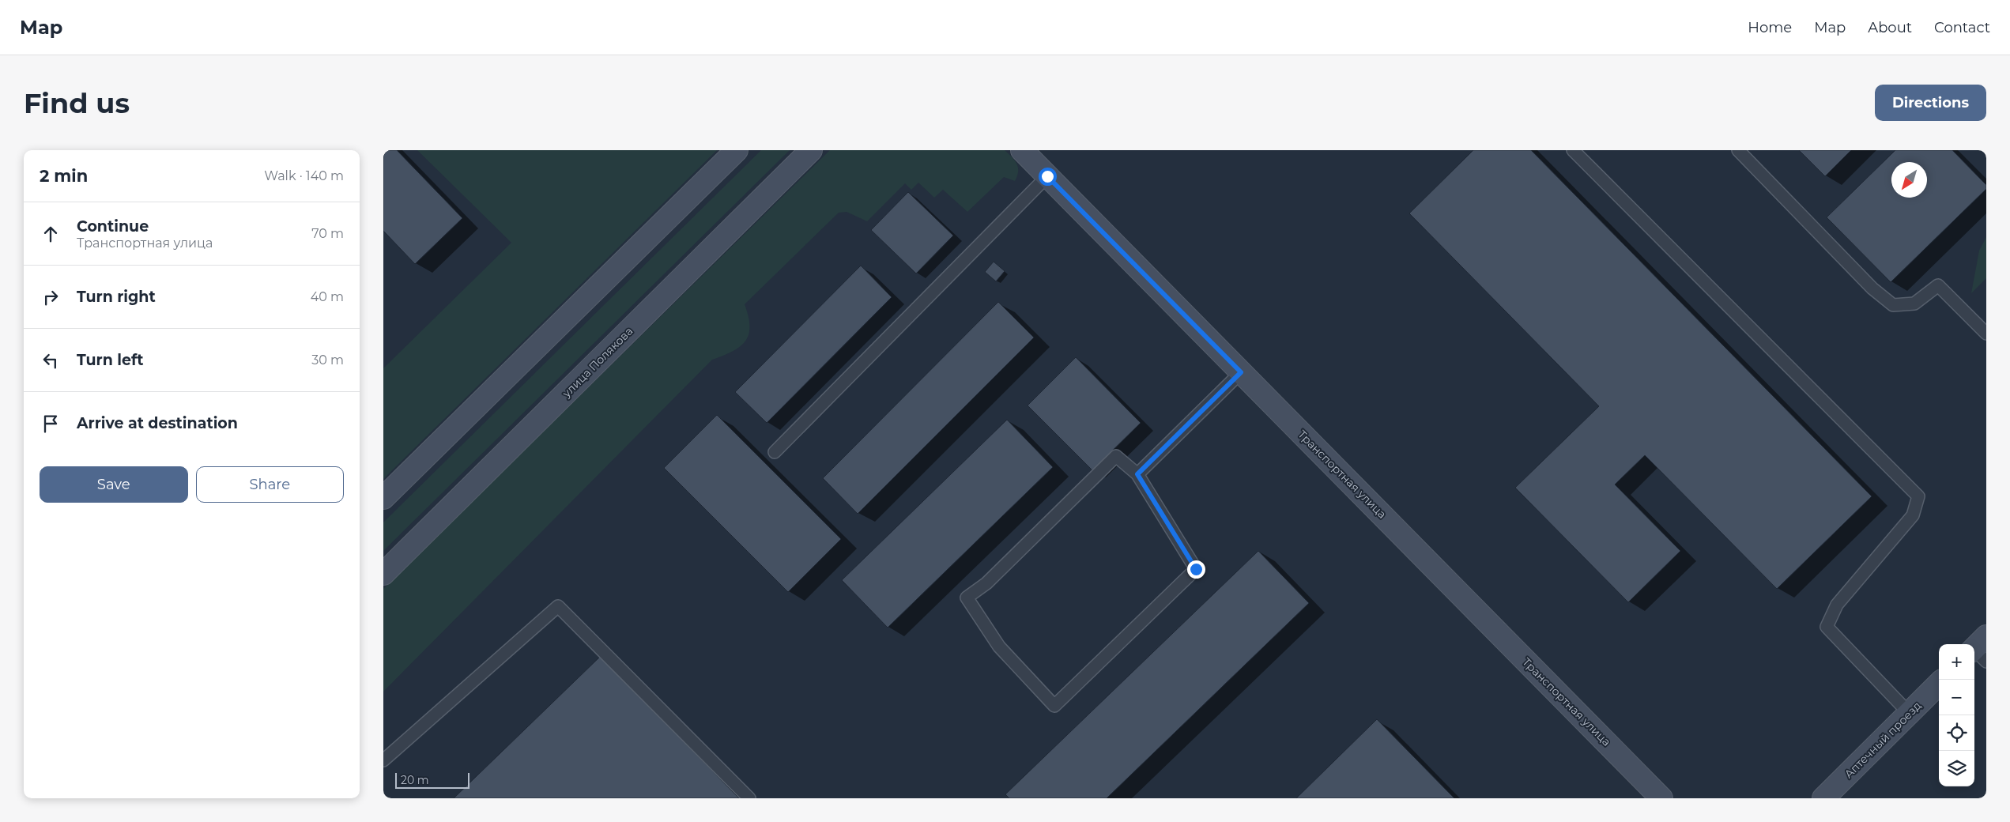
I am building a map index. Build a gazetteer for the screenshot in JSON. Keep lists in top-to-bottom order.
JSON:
{
  "streets": {
    "main road": ["улица Полякова", "Транспортная улица", "Аптечный проезд"]
  },
  "scale_bar": "20 m",
  "north": "bottom left",
  "page": {
    "header": "Map",
    "nav": [
      "Home",
      "Map",
      "About",
      "Contact"
    ],
    "buttons": [
      "Directions",
      ["Save", "Share"]
    ],
    "title": "Find us",
    "heading": ["2 min", "Walk · 140 m"],
    "list": [
      ["Continue", "Транспортная улица", "70 m"],
      ["Turn right", "40 m"],
      ["Turn left", "30 m"],
      "Arrive at destination"
    ],
    "map_buttons": ["+", "−"],
    "scale": "20 m"
  }
}
